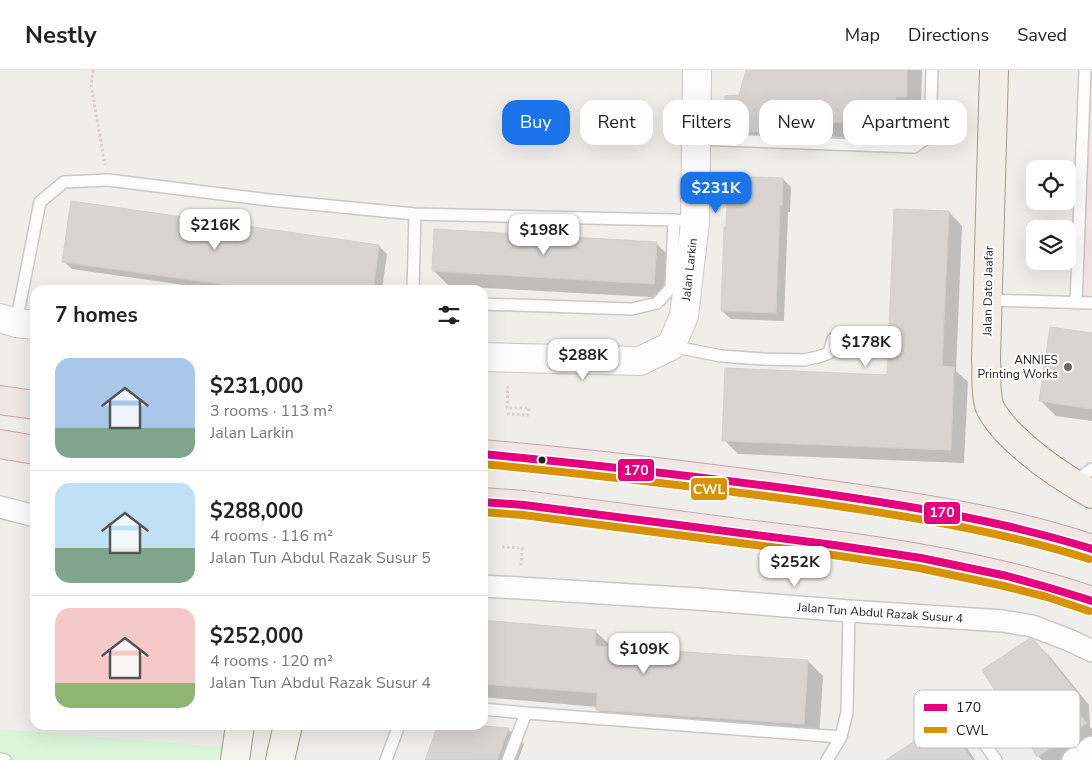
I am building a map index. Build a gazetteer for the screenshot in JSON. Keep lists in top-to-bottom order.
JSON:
{
  "streets": {
    "main road": ["Jalan Dato Jaafar"],
    "street": ["Jalan Larkin", "Jalan Tun Abdul Razak Susur 4"]
  },
  "places": ["ANNIES Printing Works"],
  "lines": ["transit line 170", "transit line CWL"],
  "legend": ["170", "CWL"],
  "page": {
    "header": "Nestly",
    "nav": ["Map", "Directions", "Saved"],
    "chip": [
      "Buy",
      "Rent",
      "Filters",
      "New",
      "Apartment"
    ],
    "price": [
      "$231K",
      "$216K",
      "$198K",
      "$178K",
      "$288K",
      "$252K",
      "$109K"
    ],
    "heading": "7 homes",
    "list": [
      {
        "name": "$231,000",
        "note": "3 rooms · 113 m² · Jalan Larkin"
      },
      {
        "name": "$288,000",
        "note": "4 rooms · 116 m² · Jalan Tun Abdul Razak Susur 5"
      },
      {
        "name": "$252,000",
        "note": "4 rooms · 120 m² · Jalan Tun Abdul Razak Susur 4"
      }
    ]
  }
}
